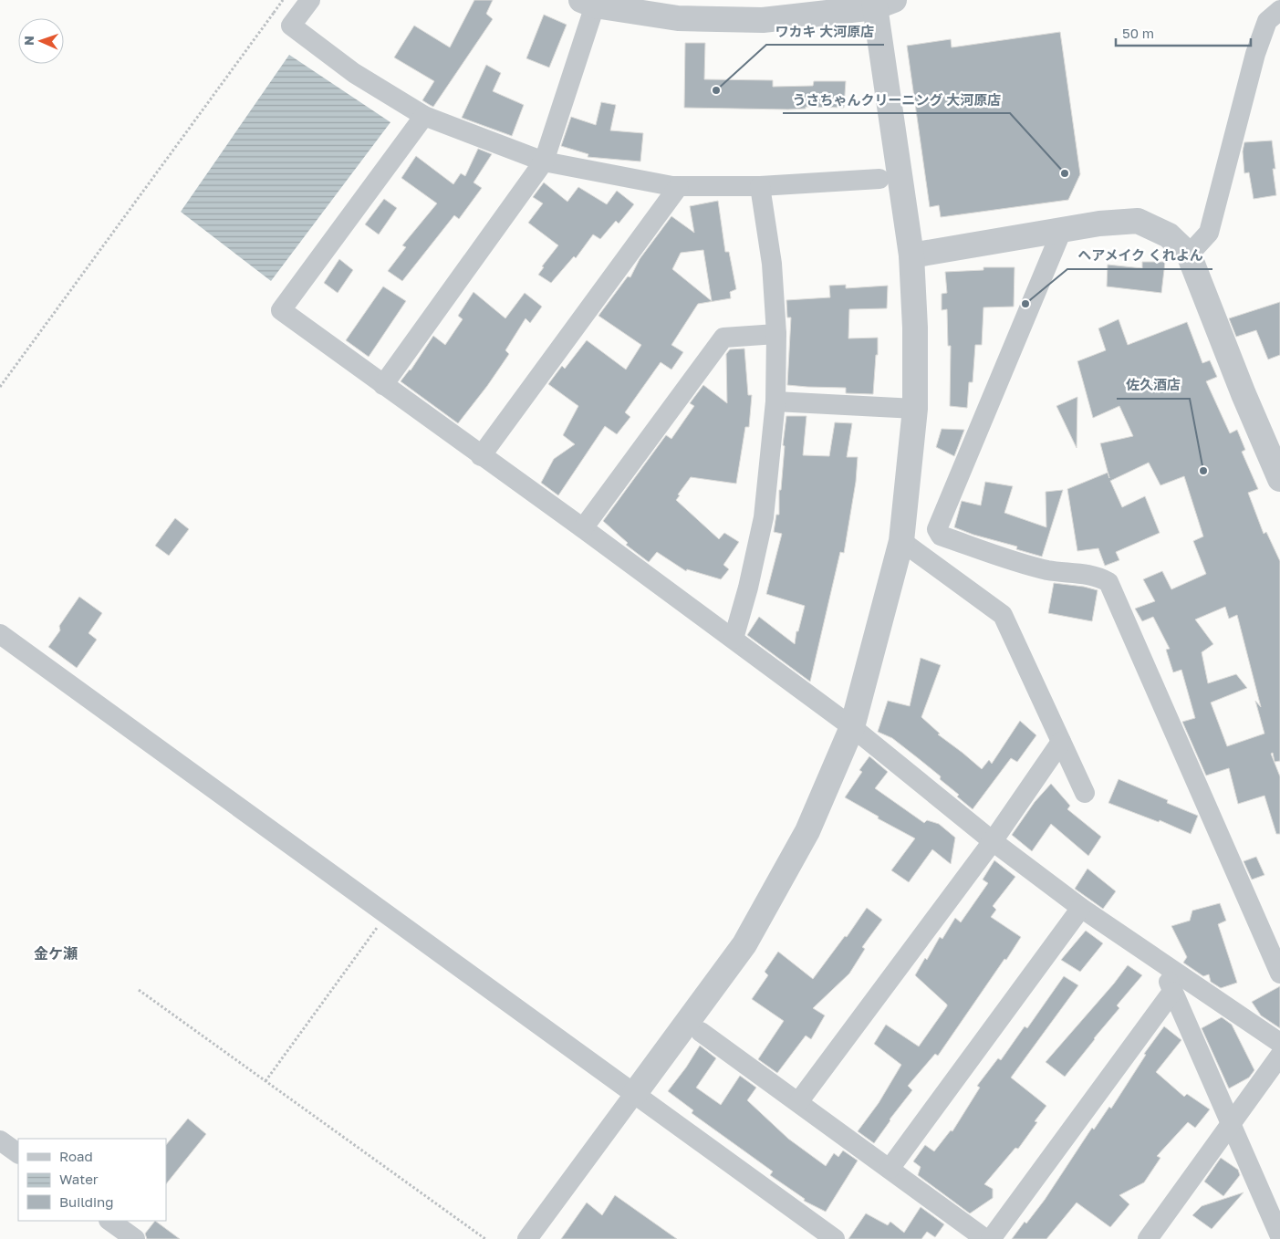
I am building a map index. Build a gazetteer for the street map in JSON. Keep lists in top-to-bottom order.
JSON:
{
  "districts": ["金ケ瀬"],
  "places": [
    "ワカキ 大河原店",
    "うさちゃんクリーニング 大河原店",
    "ヘアメイク くれよん",
    "佐久酒店"
  ],
  "legend": ["Road", "Water", "Building"],
  "scale_bar": "50 m",
  "north": "left"
}
